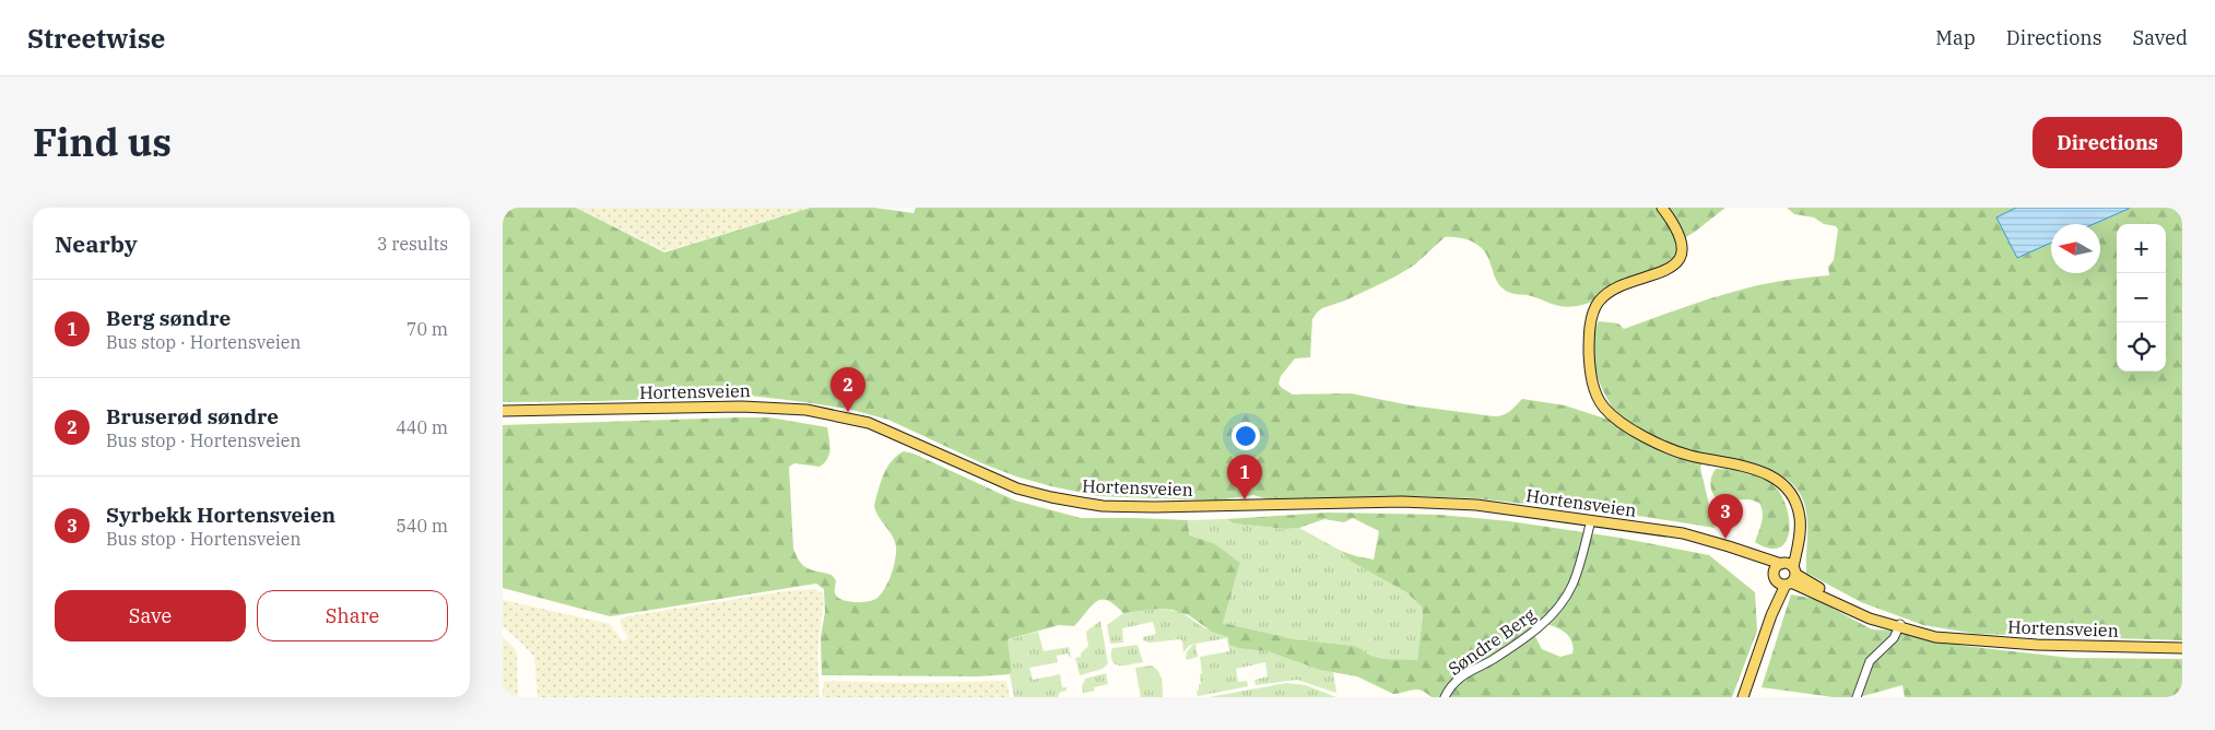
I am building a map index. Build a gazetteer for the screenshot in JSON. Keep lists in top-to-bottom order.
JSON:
{
  "streets": {
    "main road": ["Hortensveien"],
    "street": ["Søndre Berg"]
  },
  "crossings": [
    ["Hortensveien", "Søndre Berg"]
  ],
  "north": "left",
  "page": {
    "header": "Streetwise",
    "nav": ["Map", "Directions", "Saved"],
    "title": "Find us",
    "buttons": [
      "Directions",
      ["Save", "Share"]
    ],
    "heading": ["Nearby", "3 results"],
    "map_buttons": ["+", "−"],
    "list": [
      {
        "mark": "1",
        "name": "Berg søndre",
        "note": "Bus stop · Hortensveien",
        "value": "70 m"
      },
      {
        "mark": "2",
        "name": "Bruserød søndre",
        "note": "Bus stop · Hortensveien",
        "value": "440 m"
      },
      {
        "mark": "3",
        "name": "Syrbekk Hortensveien",
        "note": "Bus stop · Hortensveien",
        "value": "540 m"
      }
    ],
    "pins": ["2", "1", "3"]
  }
}
